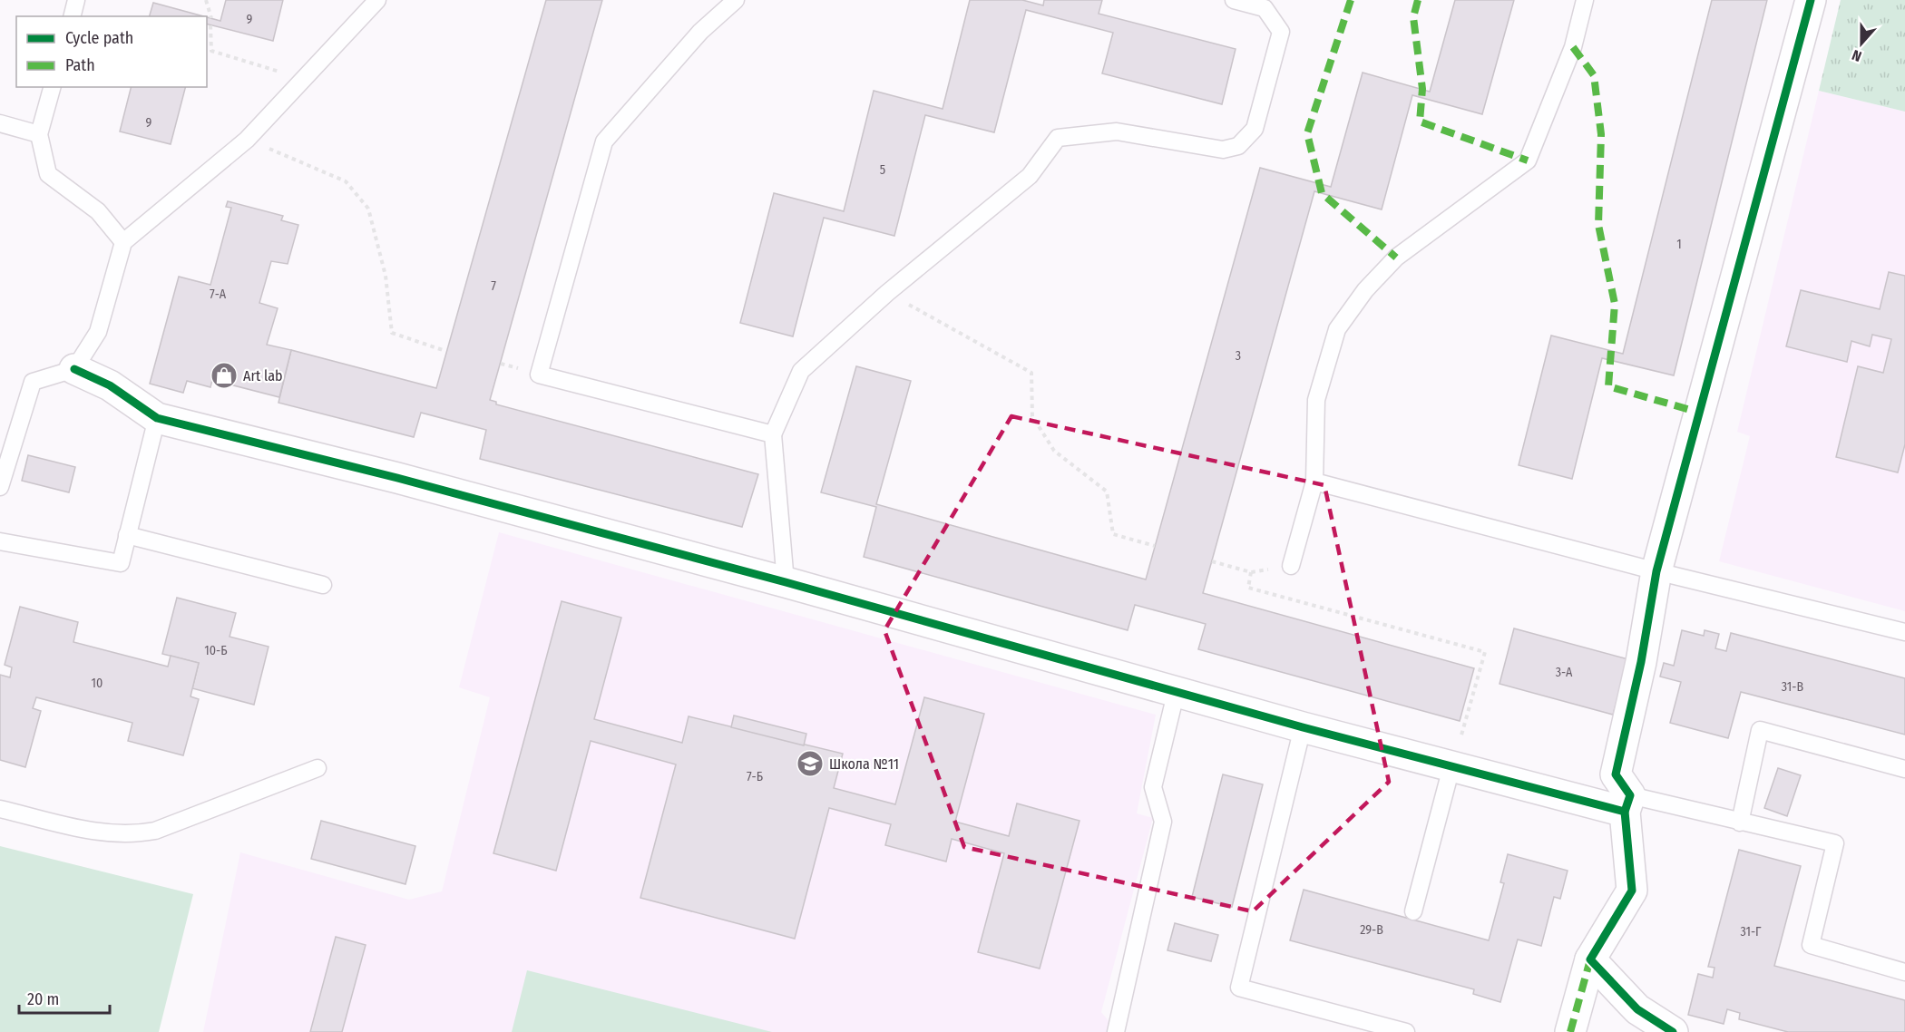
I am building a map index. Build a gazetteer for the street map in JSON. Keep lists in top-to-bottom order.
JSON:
{
  "places": {
    "shop": ["Art lab"],
    "school or university": ["Школа №11"]
  },
  "house_numbers": [
    "9",
    "9",
    "5",
    "1",
    "7",
    "7-А",
    "3",
    "10-Б",
    "3-А",
    "10",
    "31-В",
    "7-Б",
    "29-В",
    "31-Г"
  ],
  "legend": ["Cycle path", "Path"],
  "scale_bar": "20 m",
  "north": "bottom"
}
